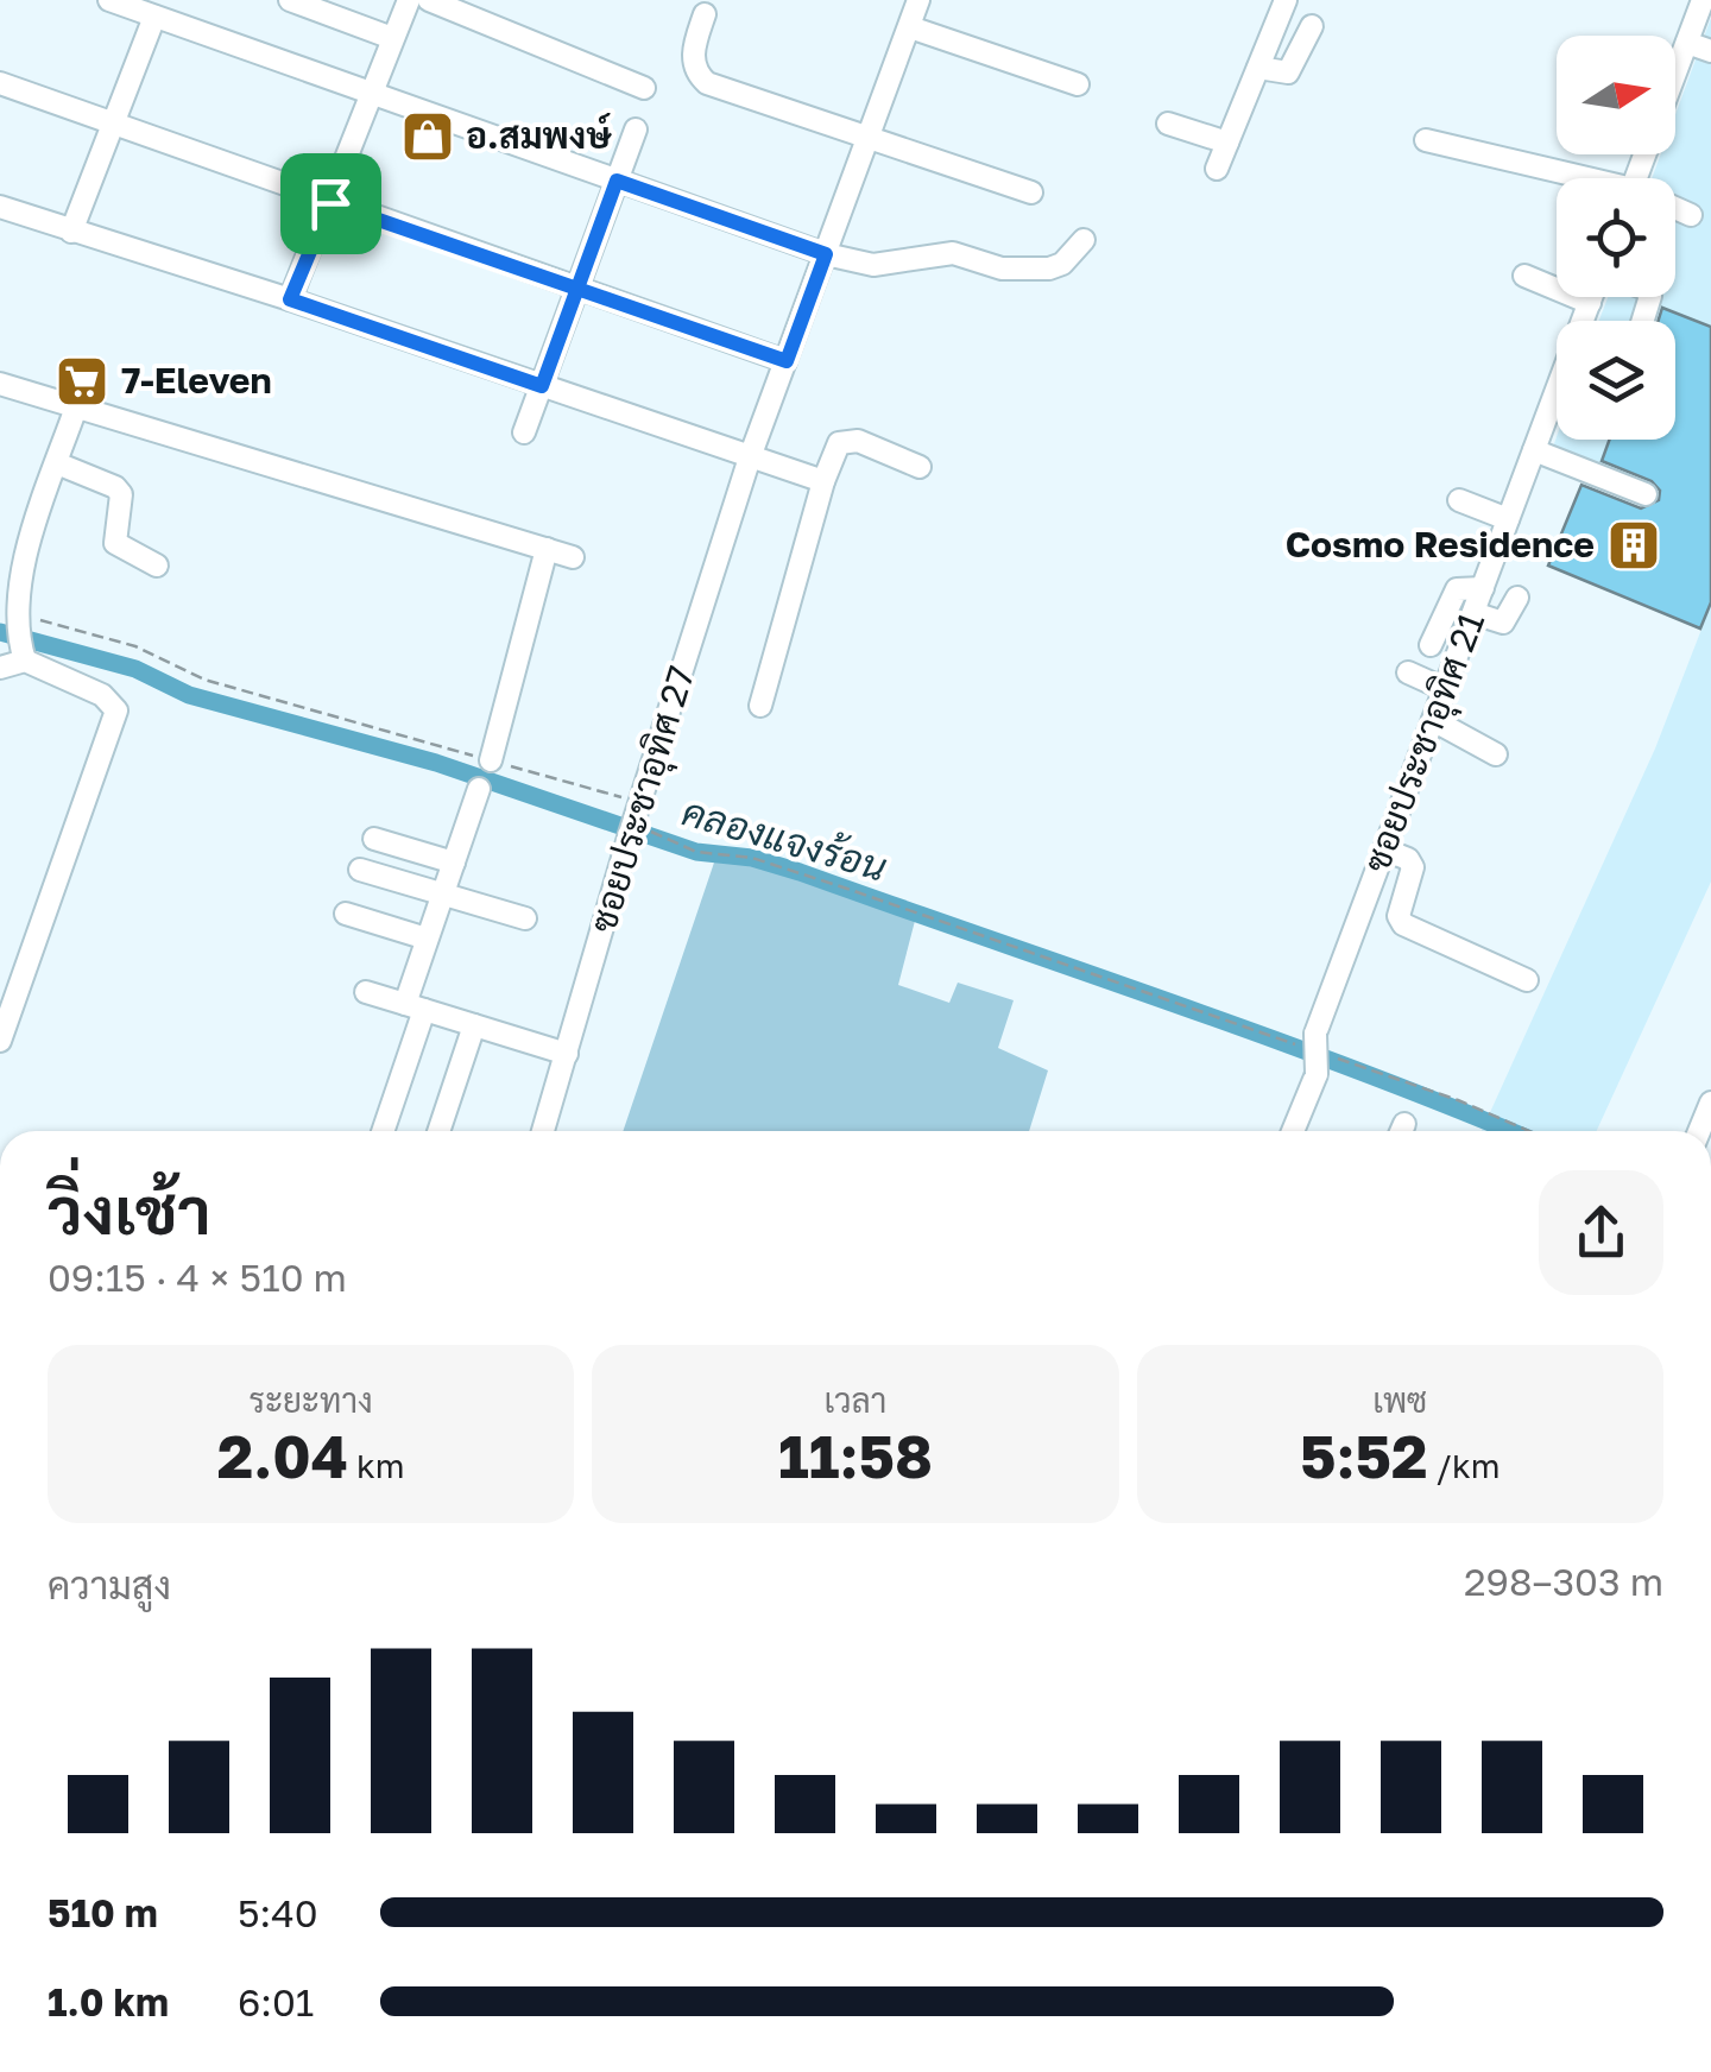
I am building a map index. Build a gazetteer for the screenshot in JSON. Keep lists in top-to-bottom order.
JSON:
{
  "streets": {
    "street": ["ซอยประชาอุทิศ 21", "ซอยประชาอุทิศ 27"]
  },
  "water": ["คลองแจงร้อน"],
  "places": {
    "shop": ["อ.สมพงษ์"],
    "supermarket": ["7-Eleven"],
    "building": ["Cosmo Residence"]
  },
  "north": "right",
  "page": {
    "heading": ["วิ่งเช้า", "09:15 · 4 × 510 m"],
    "stats": [
      ["ระยะทาง", "2.04 km"],
      ["เวลา", "11:58"],
      ["เพซ", "5:52 /km"]
    ],
    "chart": ["ความสูง", "298–303 m"],
    "list": [
      {
        "name": "510 m",
        "note": "5:40"
      },
      {
        "name": "1.0 km",
        "note": "6:01"
      }
    ]
  }
}
